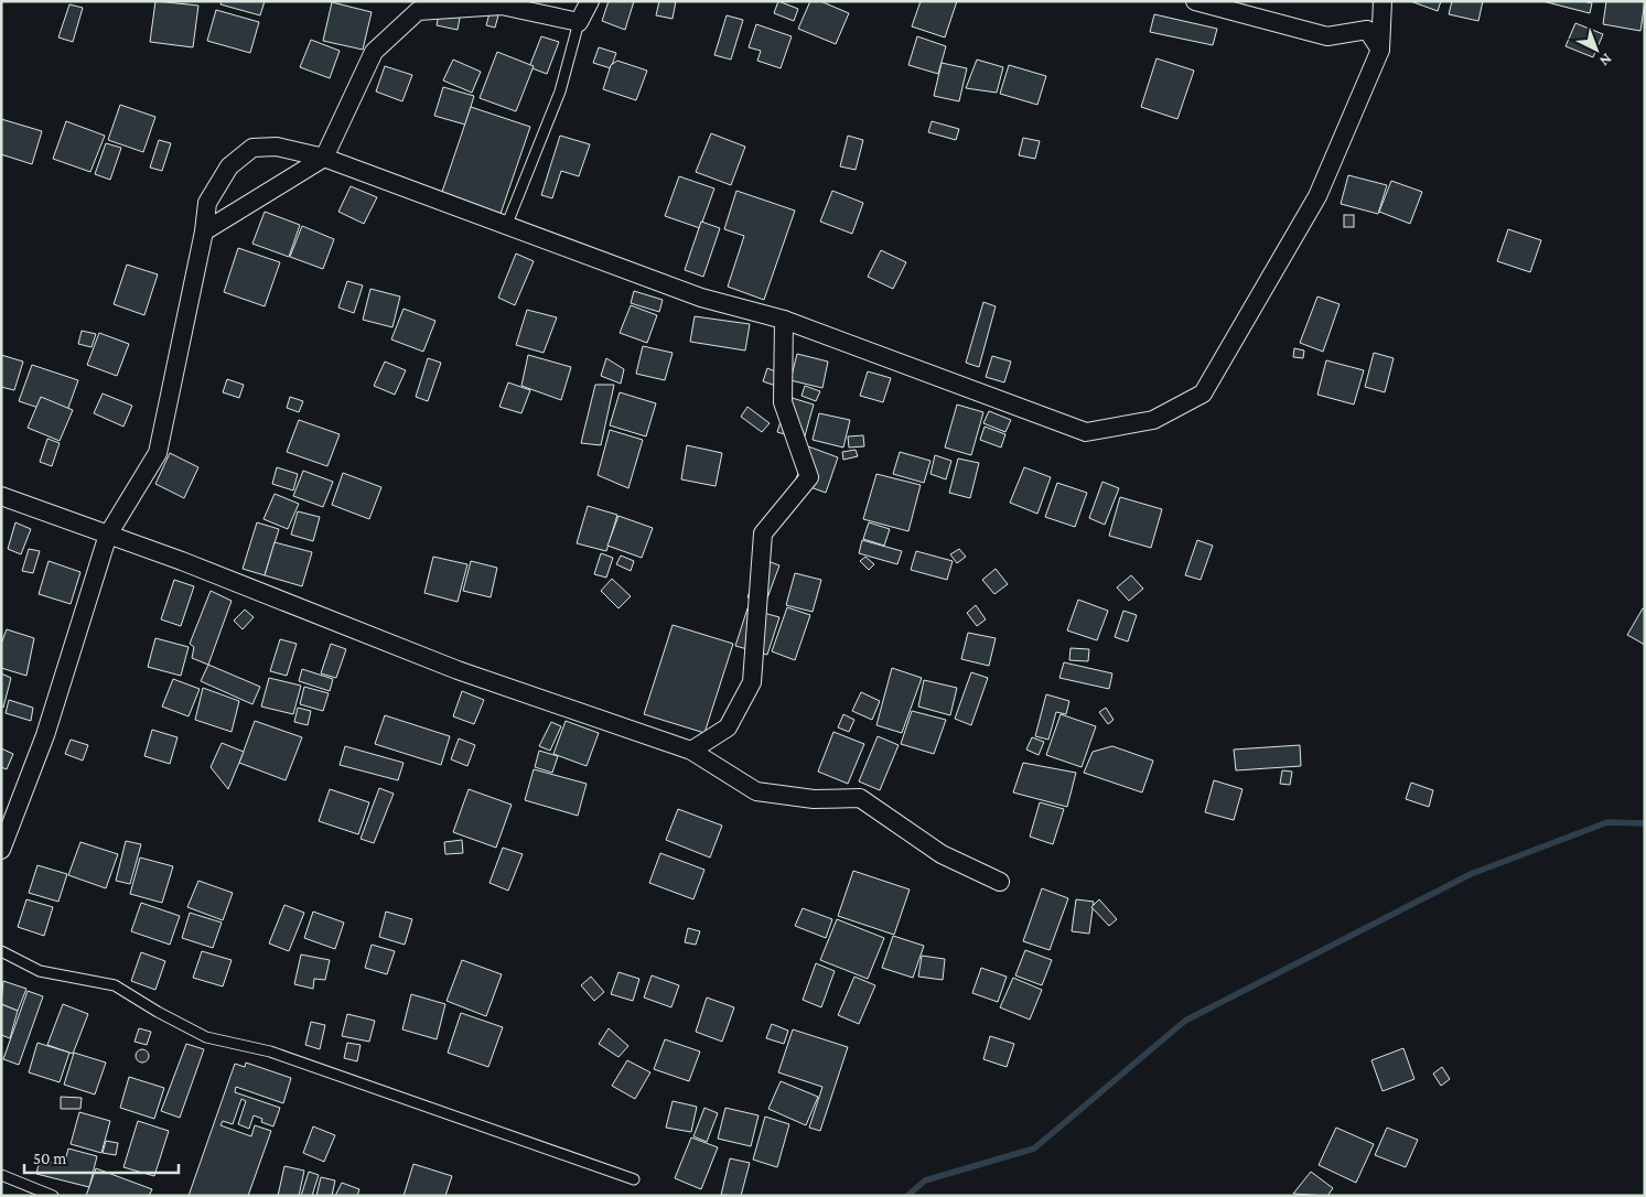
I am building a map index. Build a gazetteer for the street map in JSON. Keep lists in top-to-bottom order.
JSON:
{
  "scale_bar": "50 m",
  "north": "bottom right"
}
